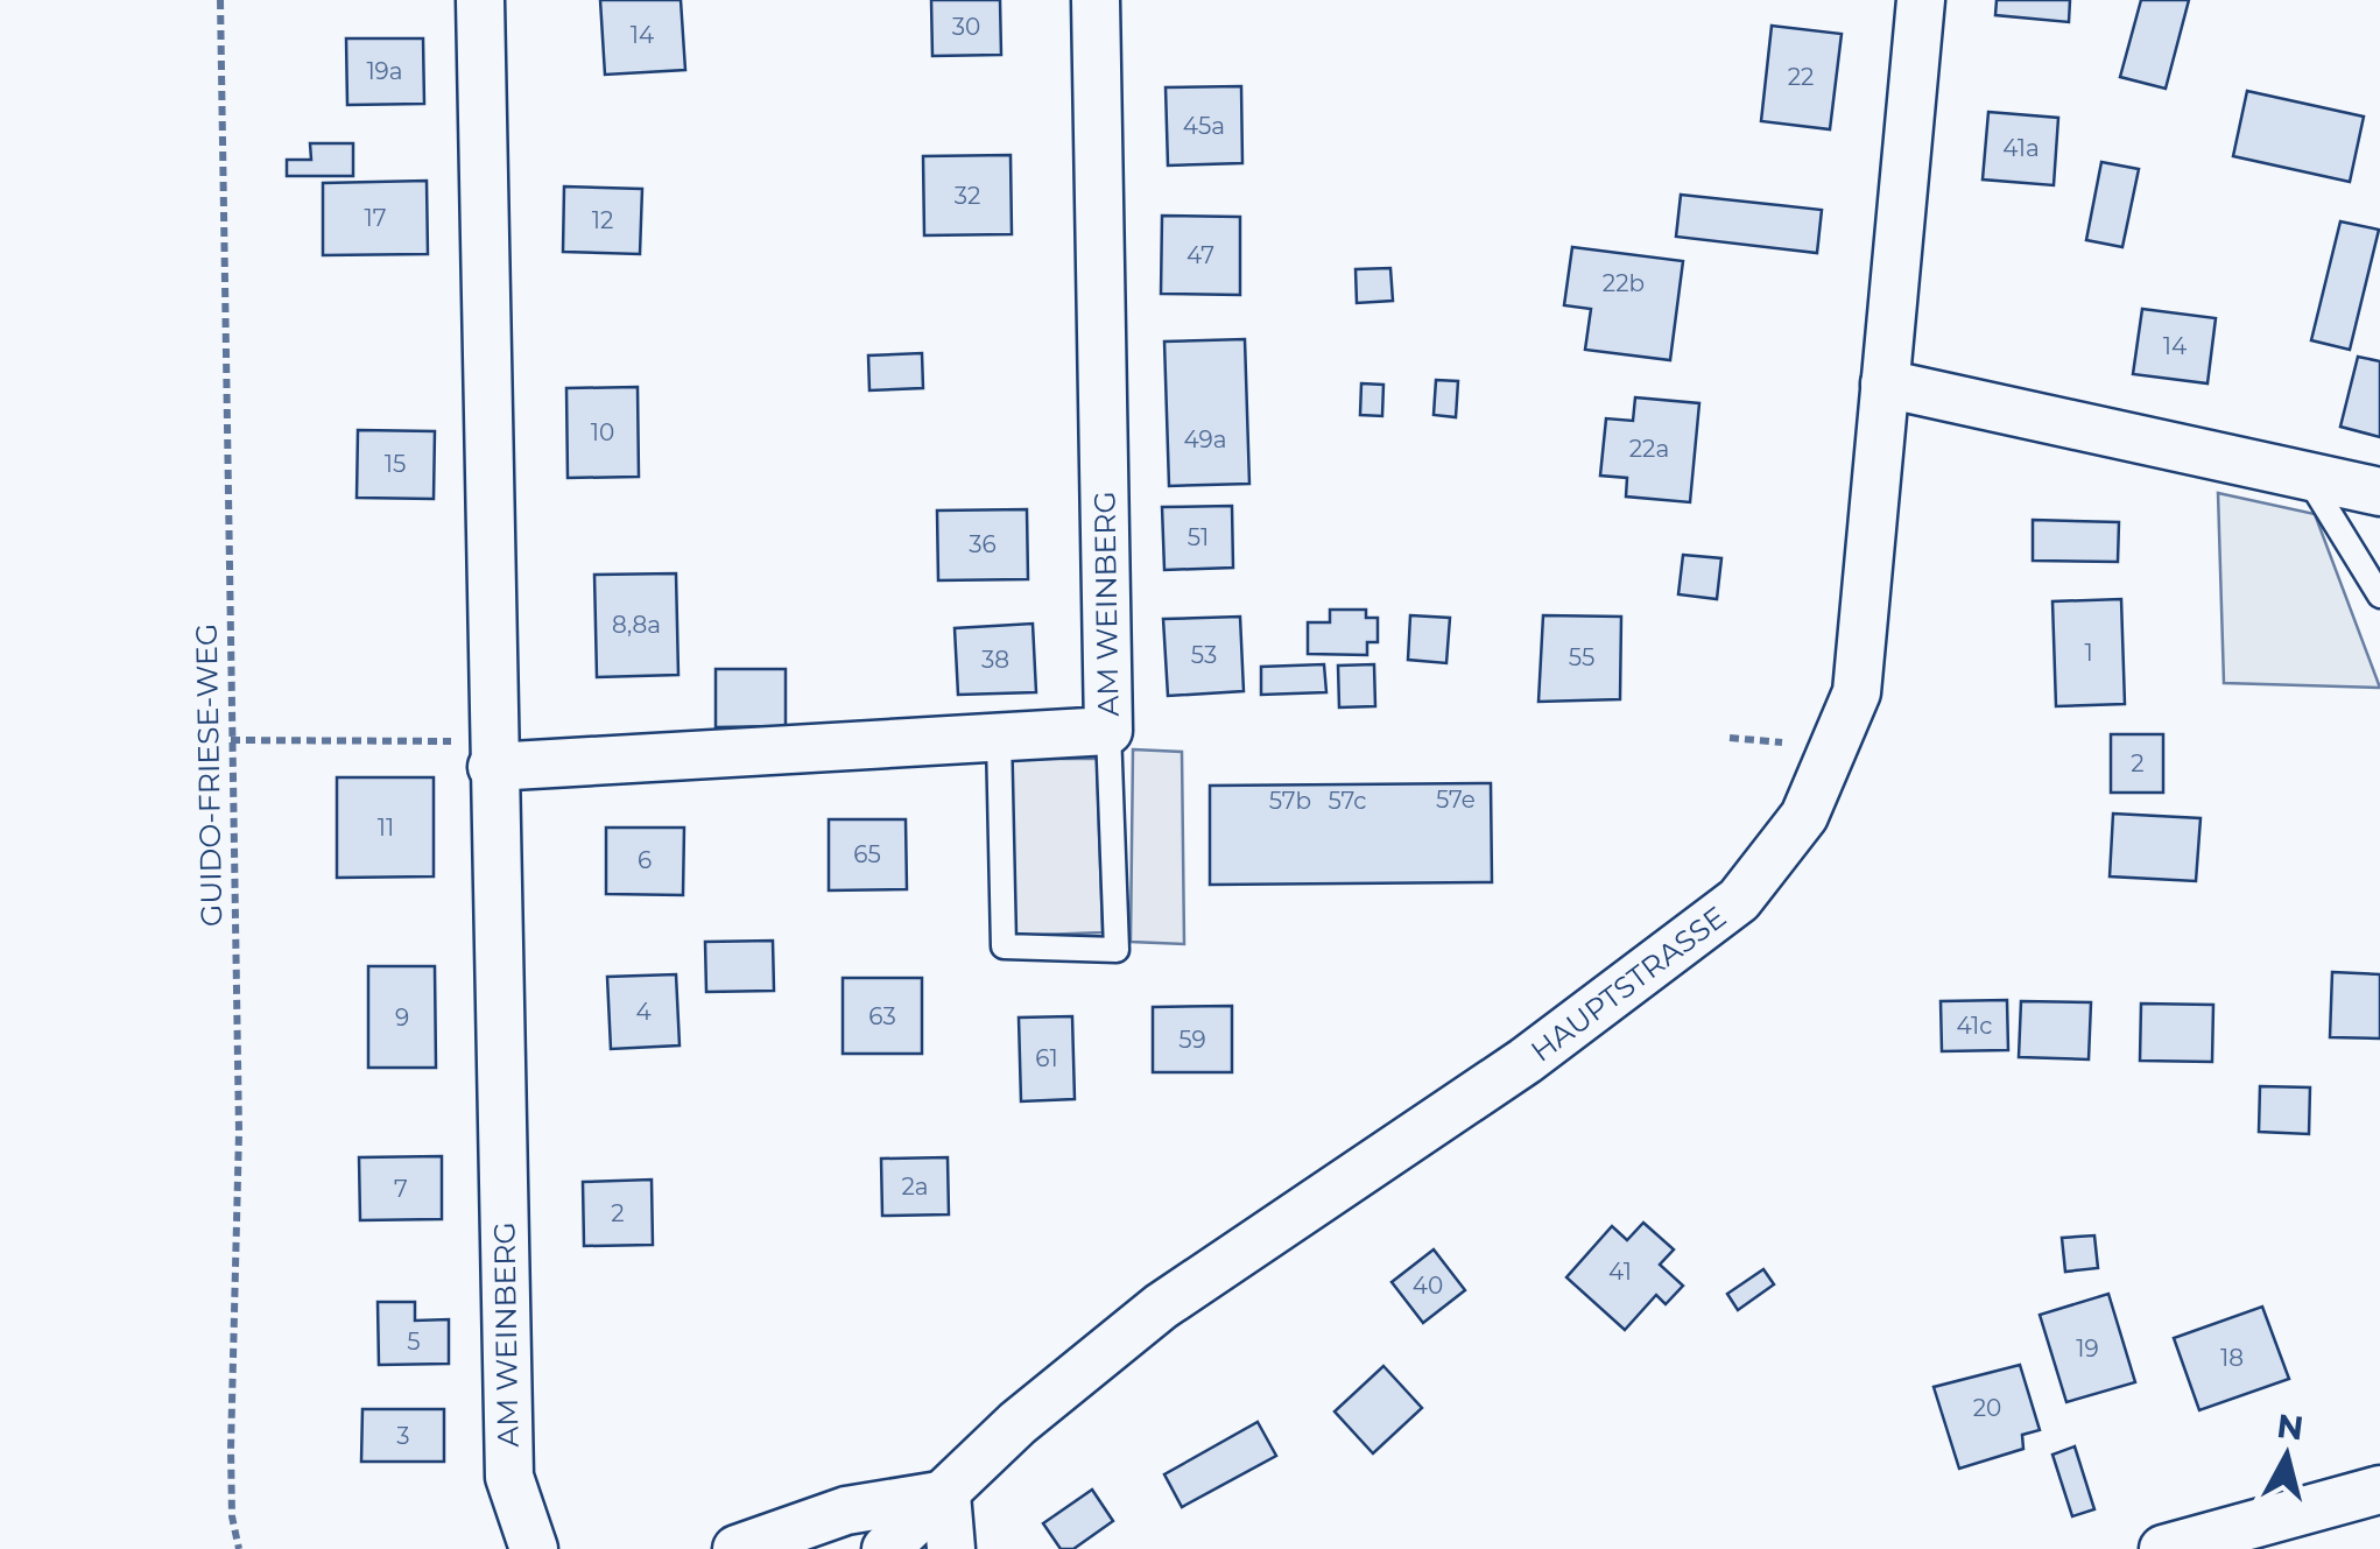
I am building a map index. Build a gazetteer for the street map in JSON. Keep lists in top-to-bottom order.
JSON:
{
  "streets": {
    "street": ["AM WEINBERG", "HAUPTSTRASSE"],
    "path": ["GUIDO-FRIESE-WEG"]
  },
  "house_numbers": [
    "30",
    "14",
    "19a",
    "22",
    "45a",
    "41a",
    "32",
    "17",
    "12",
    "47",
    "22b",
    "14",
    "10",
    "49a",
    "22a",
    "15",
    "51",
    "36",
    "8,8a",
    "1",
    "53",
    "55",
    "38",
    "2",
    "57e",
    "57b",
    "57c",
    "11",
    "65",
    "6",
    "4",
    "63",
    "9",
    "41c",
    "59",
    "61",
    "2a",
    "7",
    "2",
    "41",
    "40",
    "5",
    "19",
    "18",
    "20",
    "3"
  ],
  "north": "top"
}
